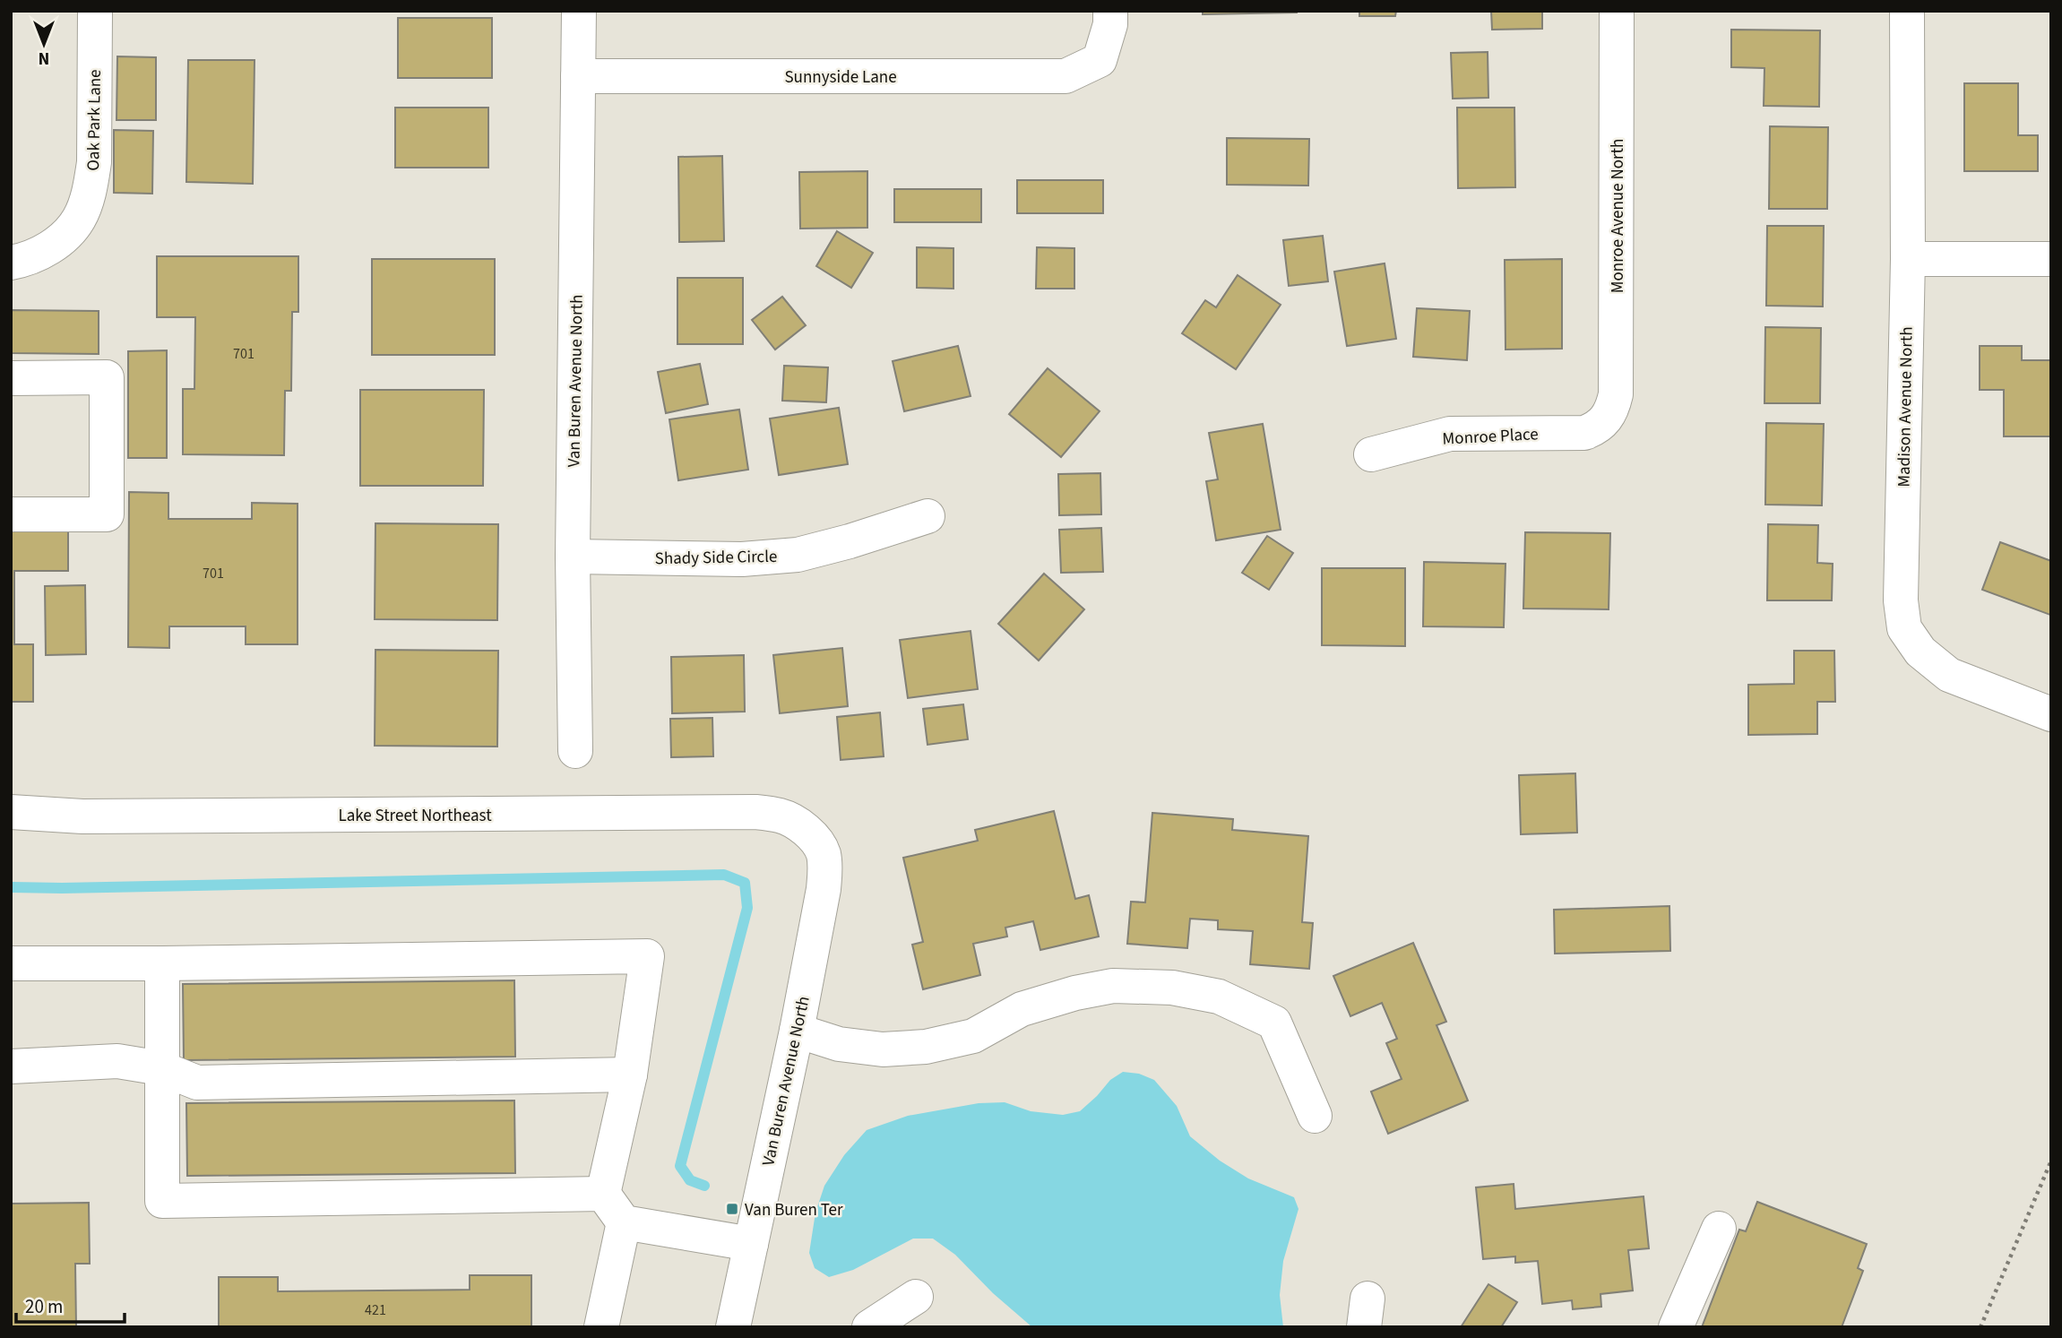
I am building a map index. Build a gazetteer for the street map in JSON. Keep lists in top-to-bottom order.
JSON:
{
  "streets": {
    "street": [
      "Sunnyside Lane",
      "Oak Park Lane",
      "Monroe Avenue North",
      "Van Buren Avenue North",
      "Madison Avenue North",
      "Monroe Place",
      "Shady Side Circle",
      "Lake Street Northeast"
    ]
  },
  "crossings": [
    ["Sunnyside Lane", "Van Buren Avenue North"],
    ["Monroe Avenue North", "Monroe Place"],
    ["Van Buren Avenue North", "Shady Side Circle"],
    ["Van Buren Avenue North", "Lake Street Northeast"]
  ],
  "places": {
    "transit": ["Van Buren Ter"]
  },
  "house_numbers": ["701", "701", "421"],
  "scale_bar": "20 m",
  "north": "bottom"
}
